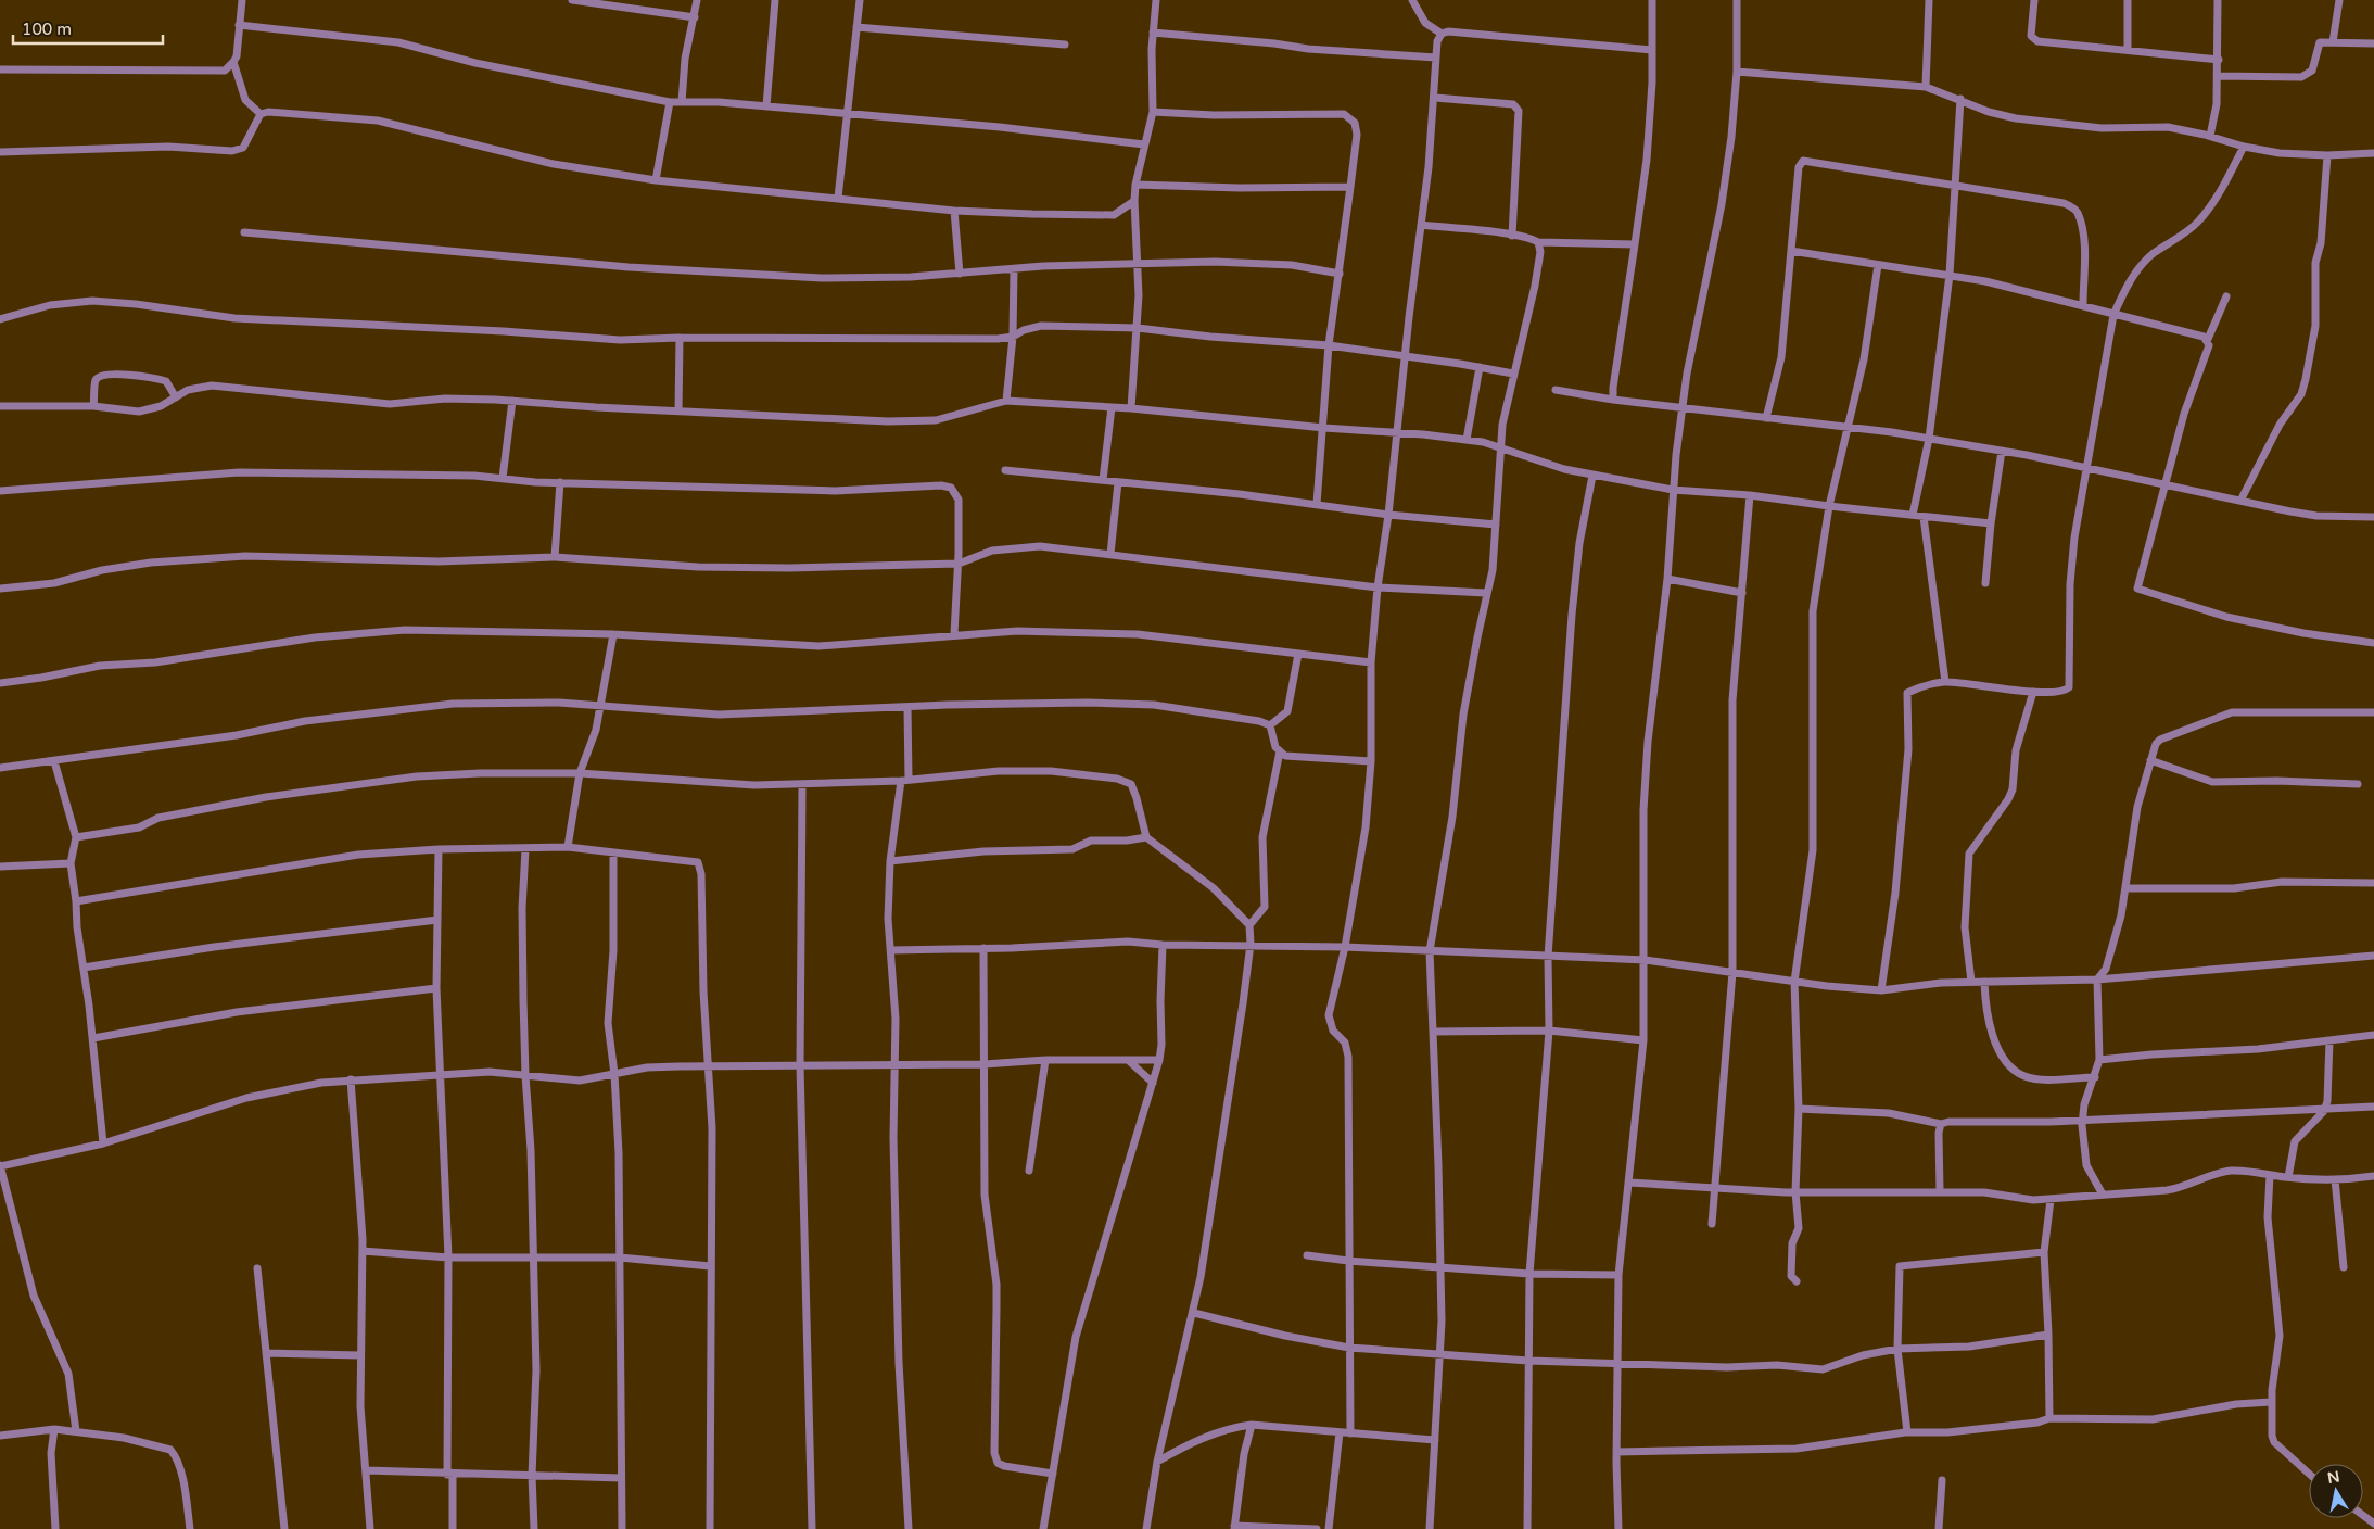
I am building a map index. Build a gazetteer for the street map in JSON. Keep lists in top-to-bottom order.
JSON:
{
  "scale_bar": "100 m",
  "north": "top"
}
